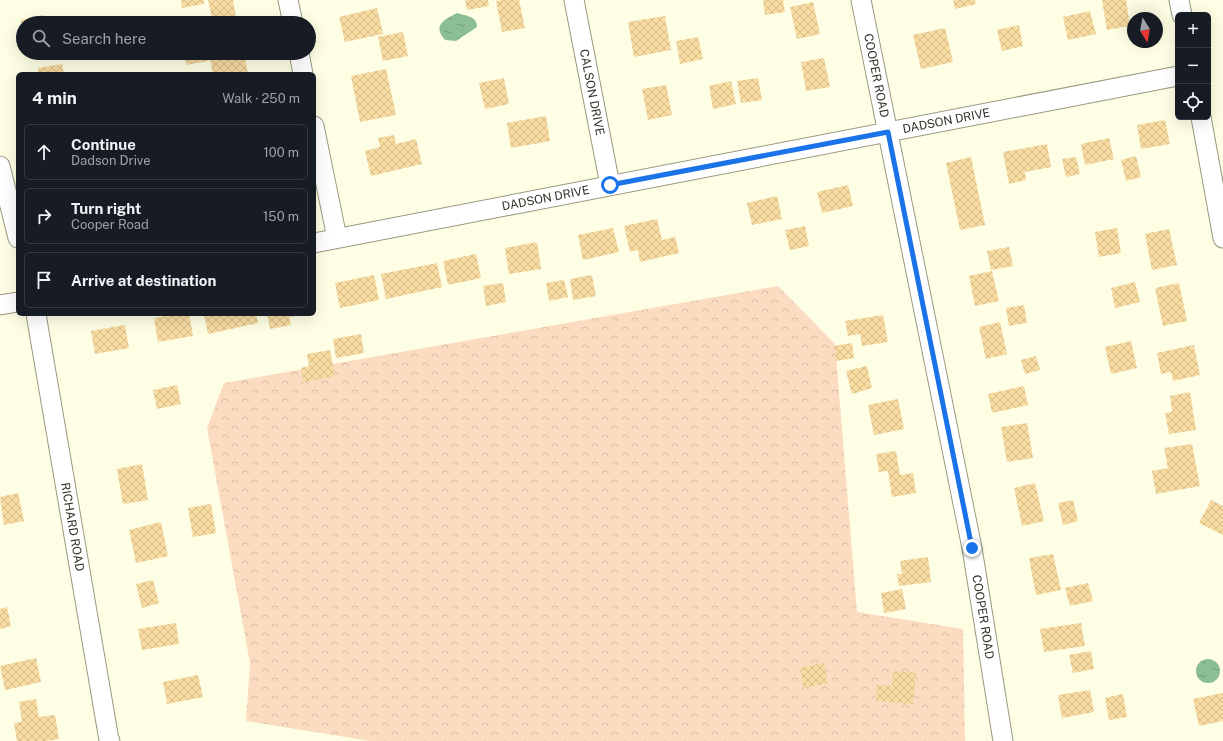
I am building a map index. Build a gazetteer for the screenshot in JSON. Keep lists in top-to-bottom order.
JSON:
{
  "streets": {
    "street": [
      "COOPER ROAD",
      "CALSON DRIVE",
      "DADSON DRIVE",
      "RICHARD ROAD"
    ]
  },
  "crossings": [
    ["COOPER ROAD", "DADSON DRIVE"],
    ["CALSON DRIVE", "DADSON DRIVE"]
  ],
  "north": "bottom",
  "page": {
    "map_buttons": ["+", "−"],
    "search": "Search here",
    "heading": ["4 min", "Walk · 250 m"],
    "list": [
      ["Continue", "Dadson Drive", "100 m"],
      ["Turn right", "Cooper Road", "150 m"],
      "Arrive at destination"
    ]
  }
}
